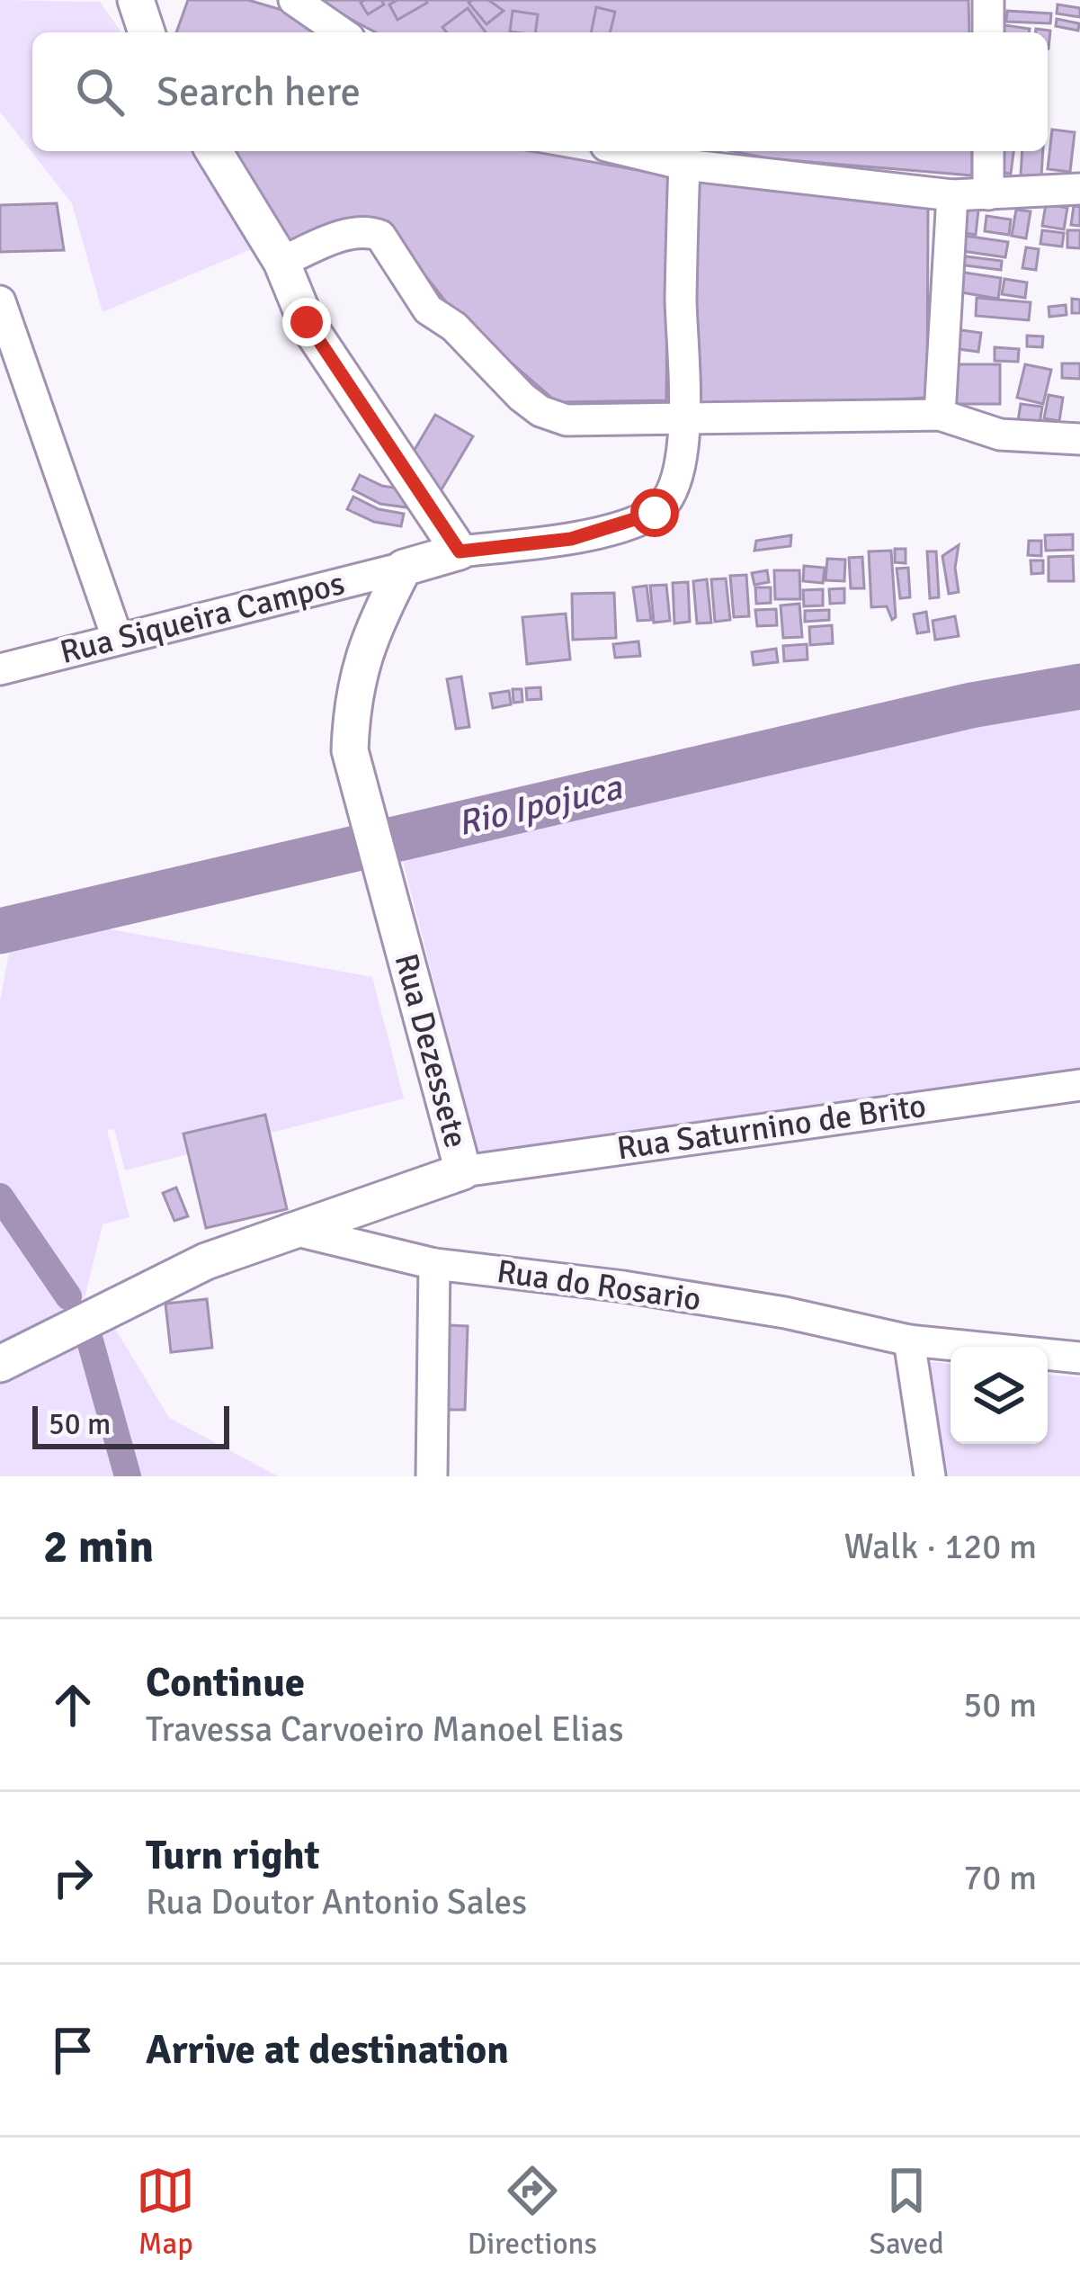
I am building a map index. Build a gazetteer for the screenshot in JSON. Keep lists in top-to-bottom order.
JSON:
{
  "streets": {
    "street": [
      "Rua Siqueira Campos",
      "Rua Dezessete",
      "Rua Saturnino de Brito",
      "Rua do Rosario"
    ]
  },
  "crossings": [
    ["Rua Siqueira Campos", "Rua Dezessete"],
    ["Rua Dezessete", "Rua Saturnino de Brito"],
    ["Rua Dezessete", "Rua do Rosario"]
  ],
  "water": ["Rio Ipojuca"],
  "scale_bar": "50 m",
  "page": {
    "search": "Search here",
    "scale": "50 m",
    "heading": ["2 min", "Walk · 120 m"],
    "list": [
      ["Continue", "Travessa Carvoeiro Manoel Elias", "50 m"],
      ["Turn right", "Rua Doutor Antonio Sales", "70 m"],
      "Arrive at destination"
    ],
    "nav": ["Map", "Directions", "Saved"]
  }
}
